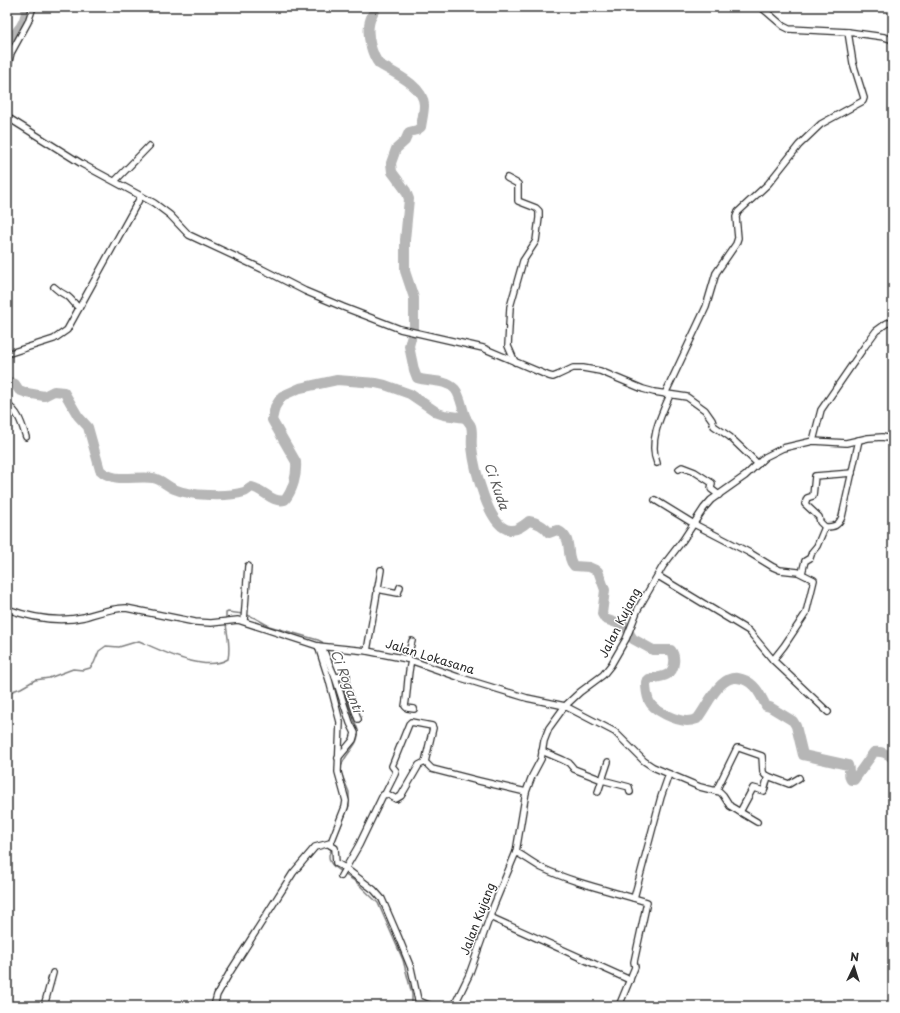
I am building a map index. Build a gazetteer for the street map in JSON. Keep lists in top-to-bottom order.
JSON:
{
  "streets": {
    "street": ["Jalan Kujang", "Jalan Lokasana"]
  },
  "crossings": [
    ["Jalan Kujang", "Jalan Lokasana"]
  ],
  "water": ["Ci Kuda", "Ci Roganti"],
  "north": "top"
}
